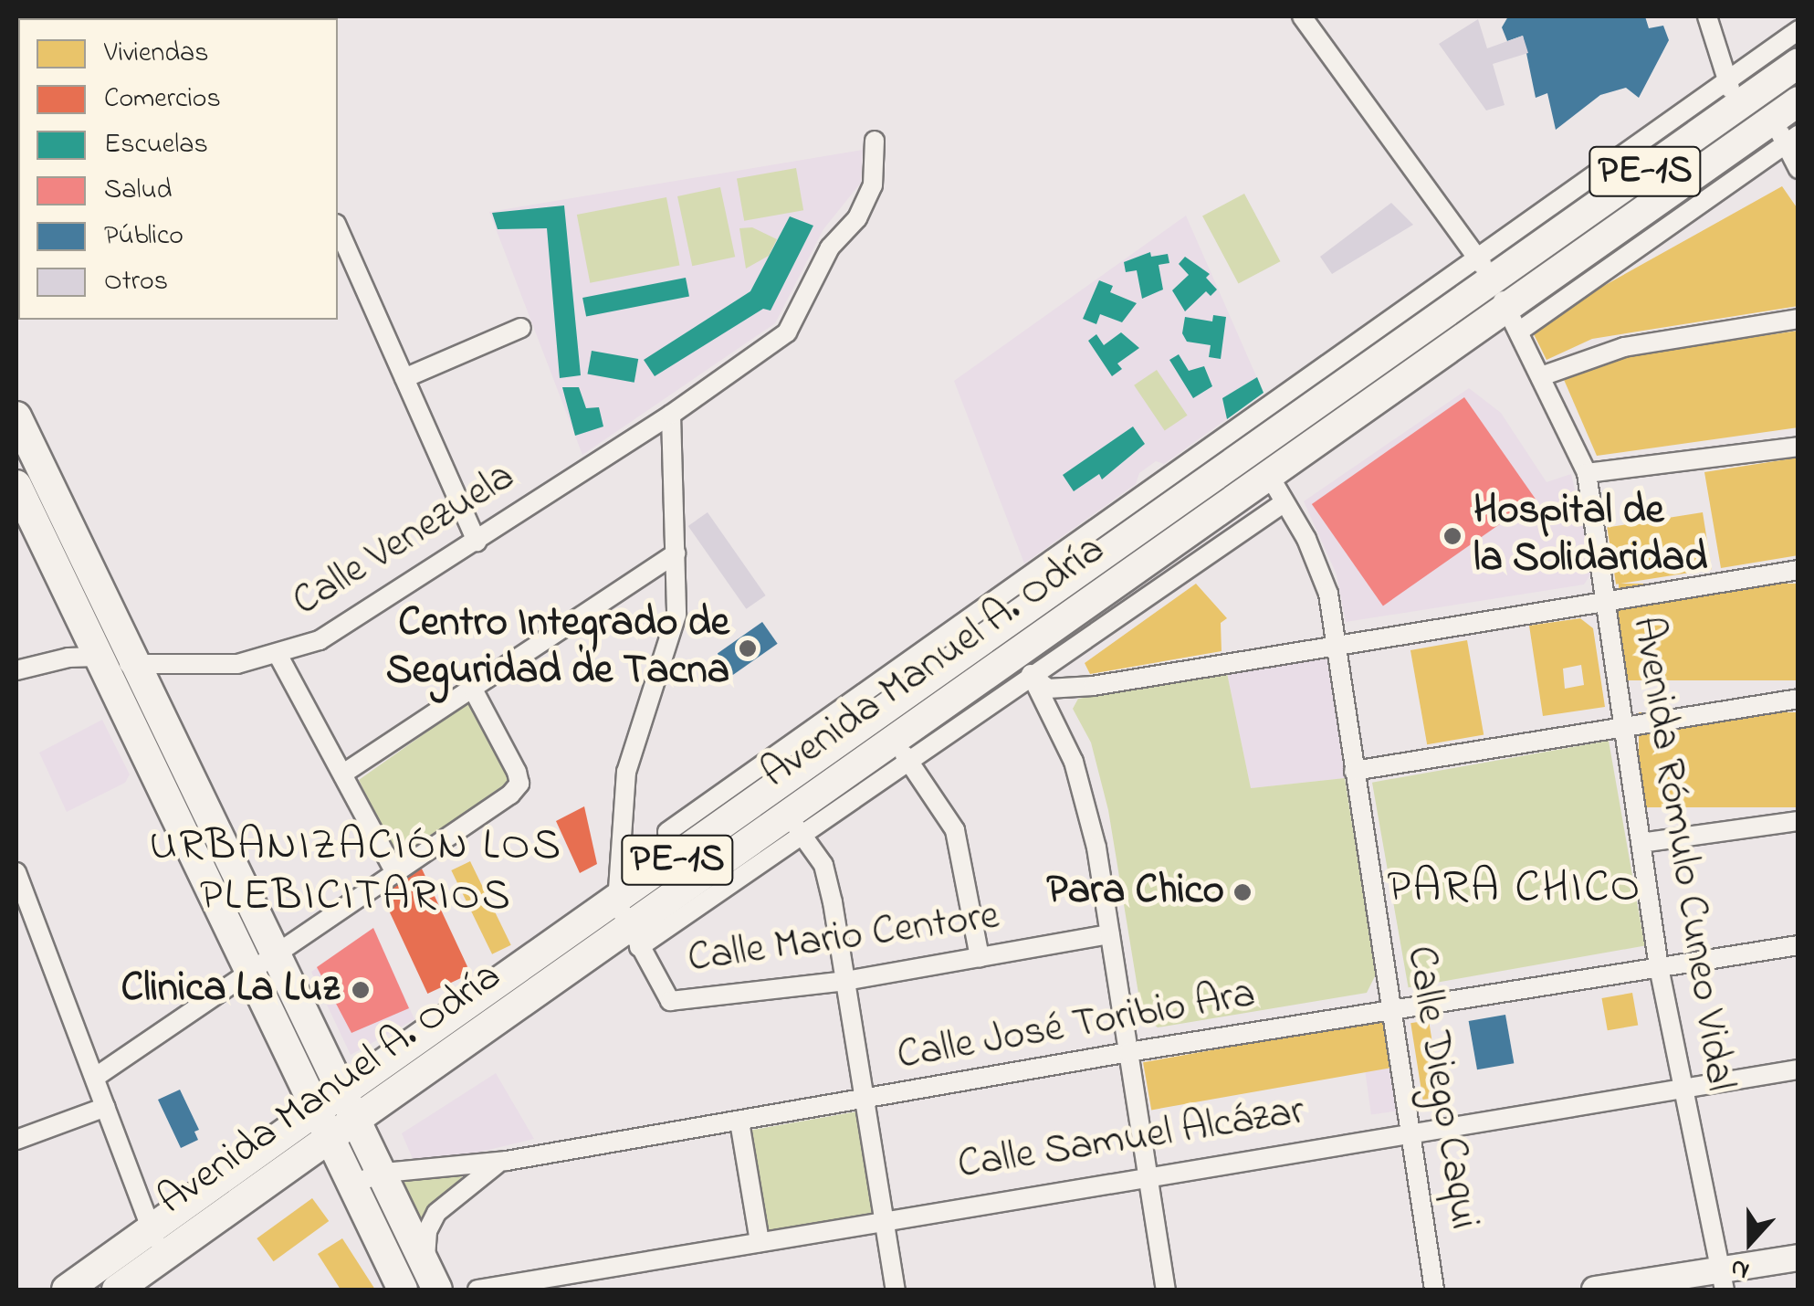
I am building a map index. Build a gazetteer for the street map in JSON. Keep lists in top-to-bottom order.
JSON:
{
  "streets": {
    "main road": ["PE-1S", "Avenida Manuel A. Odría"],
    "street": [
      "Calle Venezuela",
      "Avenida Rómulo Cuneo Vidal",
      "Calle Mario Centore",
      "Calle José Toribio Ara",
      "Calle Diego Caqui",
      "Calle Samuel Alcázar"
    ]
  },
  "crossings": [
    ["Avenida Manuel A. Odría", "Avenida Rómulo Cuneo Vidal"],
    ["Avenida Manuel A. Odría", "Calle Mario Centore"],
    ["Avenida Manuel A. Odría", "Calle Diego Caqui"],
    ["Avenida Rómulo Cuneo Vidal", "Calle José Toribio Ara"],
    ["Avenida Rómulo Cuneo Vidal", "Calle Samuel Alcázar"],
    ["Calle José Toribio Ara", "Calle Diego Caqui"],
    ["Calle Diego Caqui", "Calle Samuel Alcázar"]
  ],
  "districts": ["URBANIZACIÓN LOS PLEBICITARIOS", "PARA CHICO"],
  "places": [
    "Hospital de la Solidaridad",
    "Centro Integrado de Seguridad de Tacna",
    "Para Chico",
    "Clinica La Luz"
  ],
  "legend": [
    "Viviendas",
    "Comercios",
    "Escuelas",
    "Salud",
    "Público",
    "Otros"
  ],
  "north": "bottom"
}
